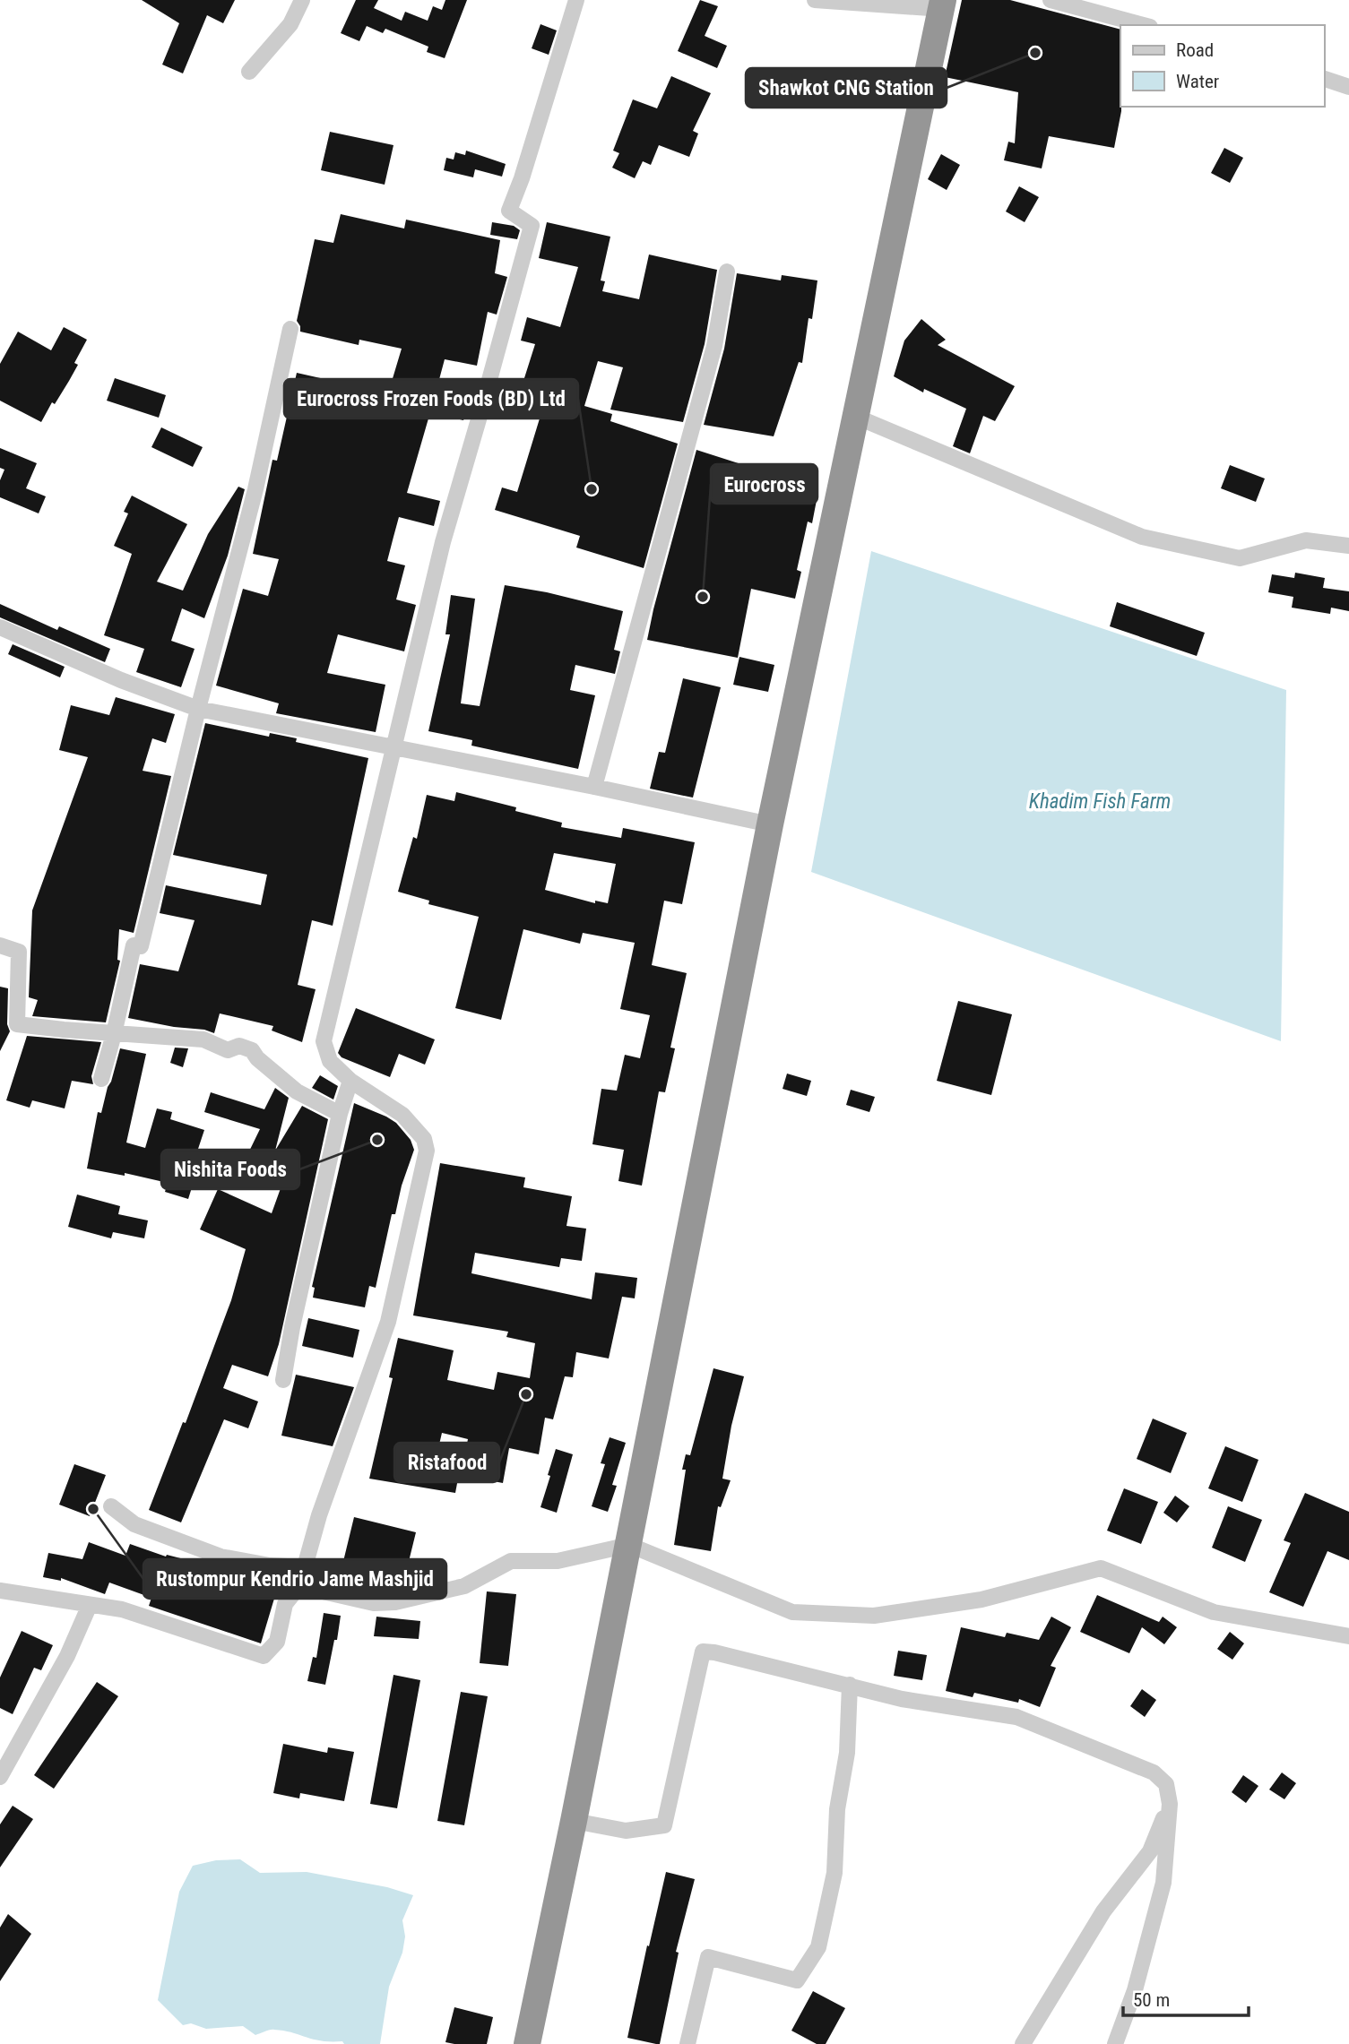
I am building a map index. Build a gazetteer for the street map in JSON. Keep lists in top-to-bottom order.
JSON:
{
  "water": ["Khadim Fish Farm"],
  "places": [
    "Shawkot CNG Station",
    "Eurocross Frozen Foods (BD) Ltd",
    "Eurocross",
    "Nishita Foods",
    "Ristafood",
    "Rustompur Kendrio Jame Mashjid"
  ],
  "legend": ["Road", "Water"],
  "scale_bar": "50 m"
}
